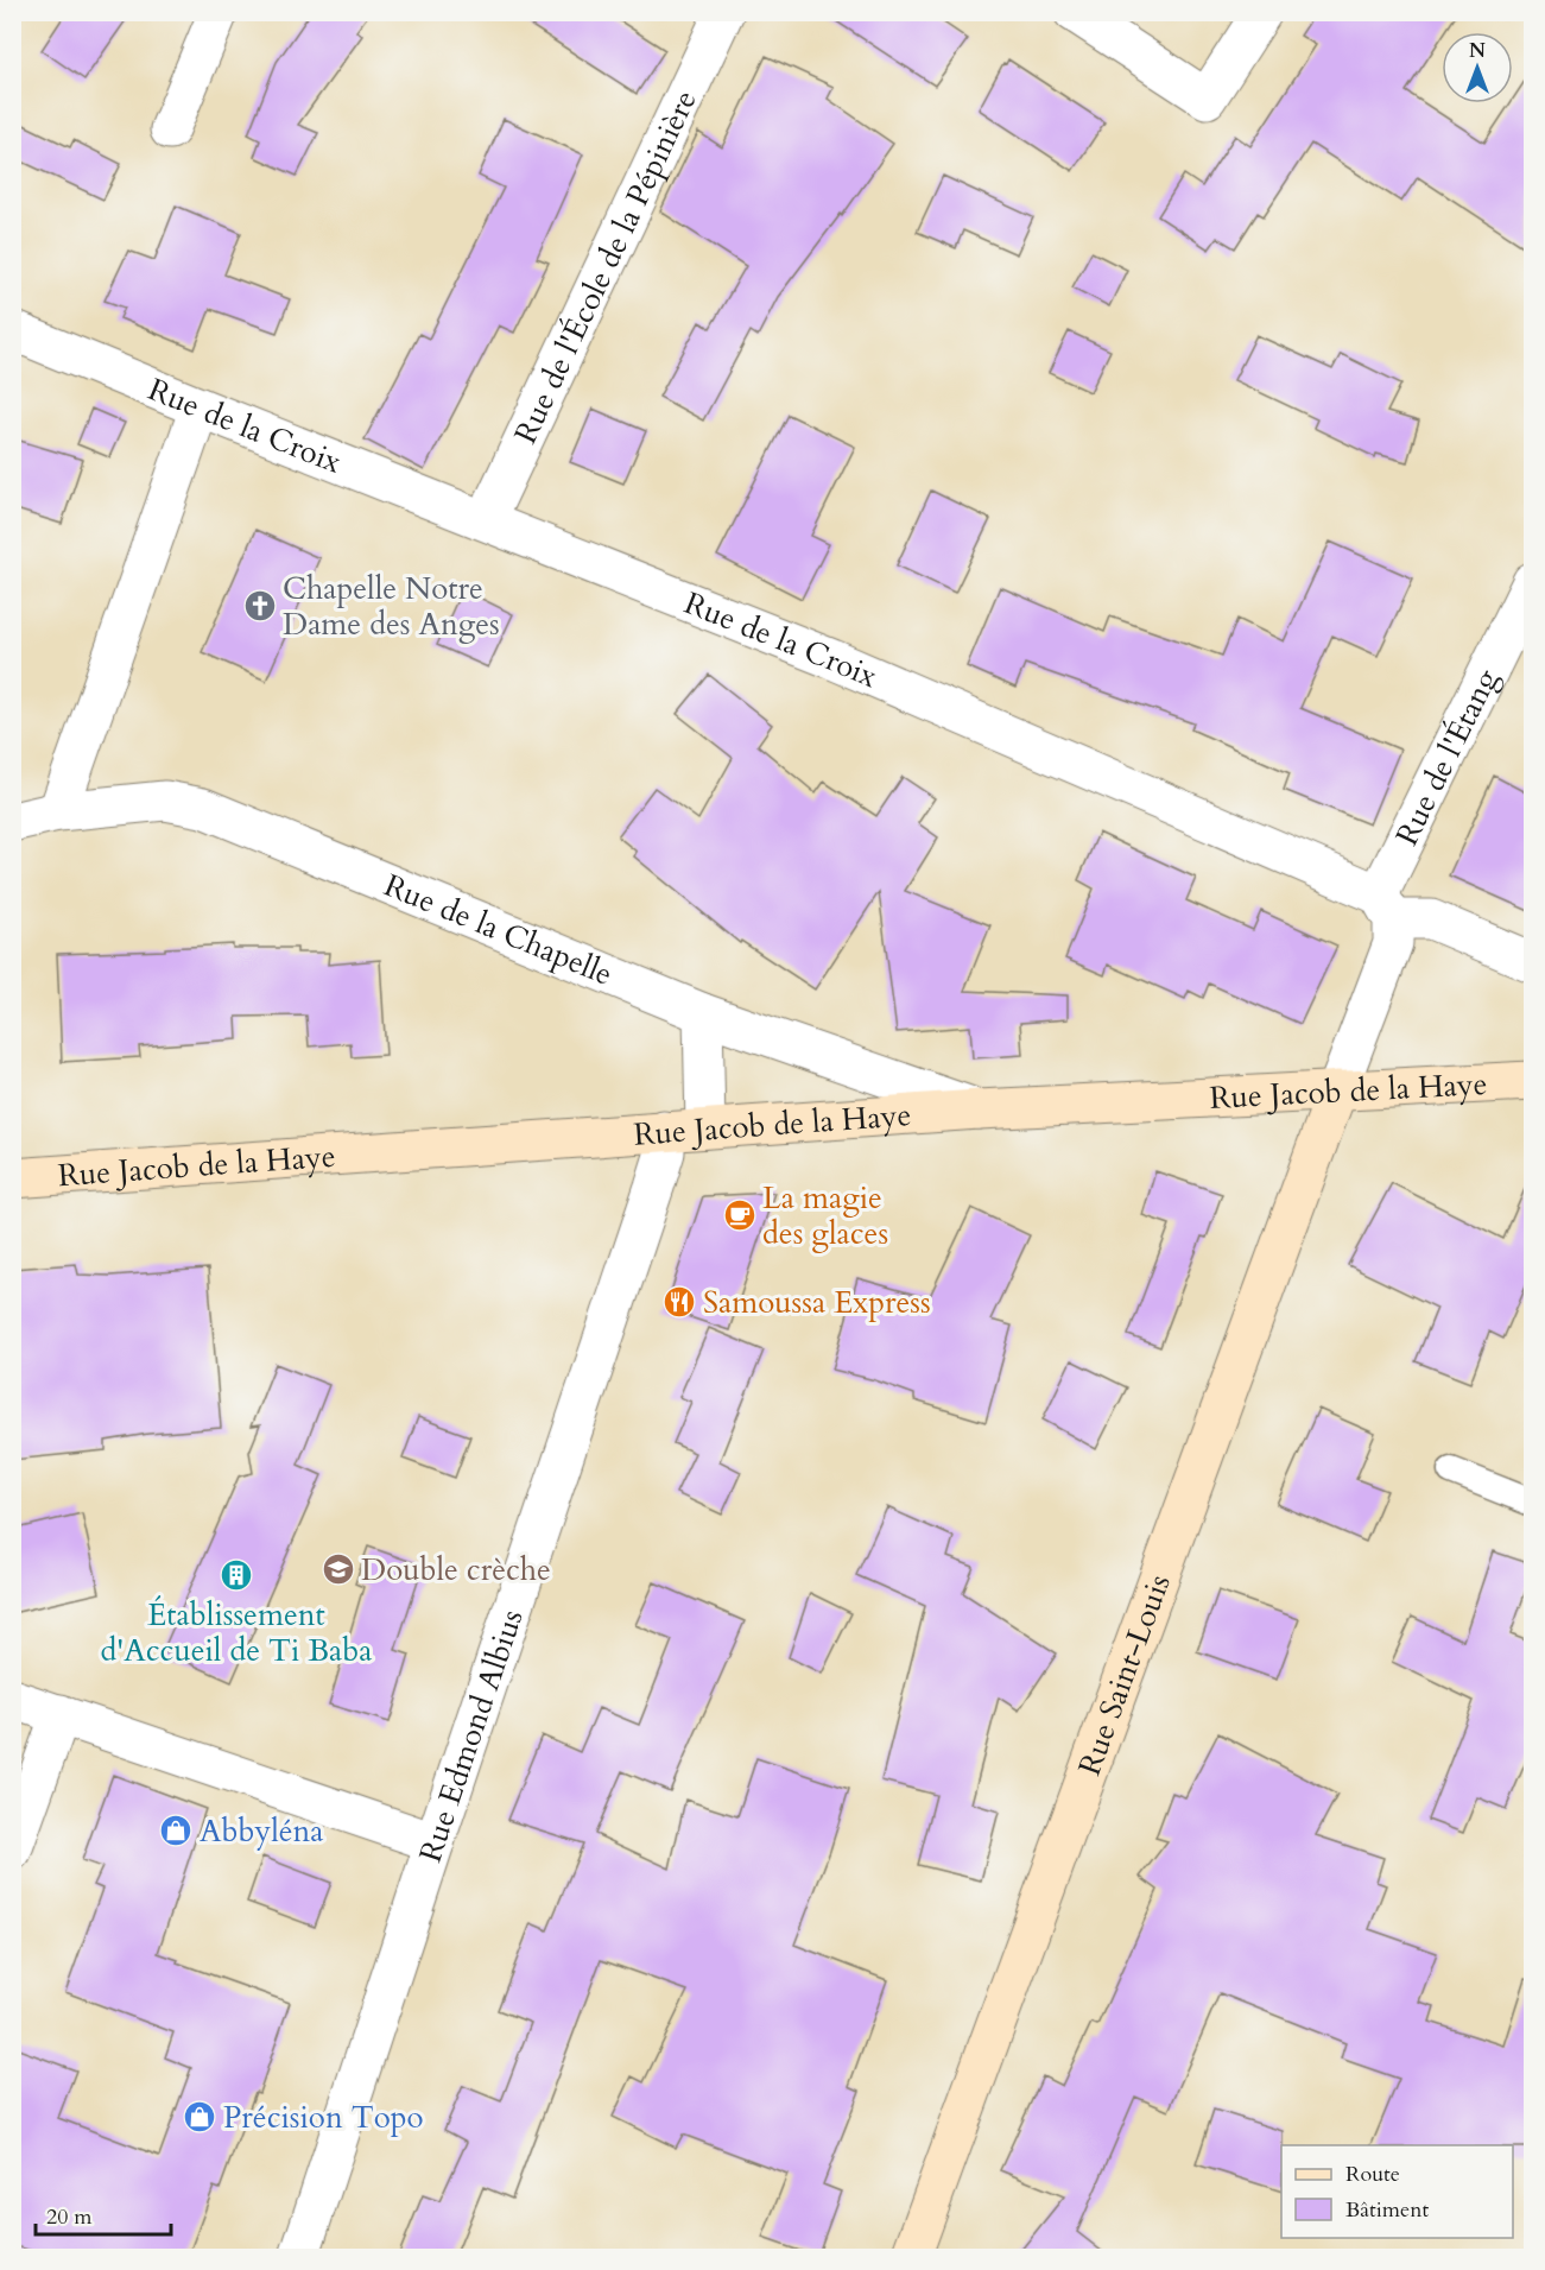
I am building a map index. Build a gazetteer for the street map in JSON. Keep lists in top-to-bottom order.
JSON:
{
  "streets": {
    "main road": ["Rue Jacob de la Haye", "Rue Saint-Louis"],
    "street": [
      "Rue de l'École de la Pépinière",
      "Rue de la Croix",
      "Rue de l'Étang",
      "Rue de la Chapelle",
      "Rue Edmond Albius"
    ]
  },
  "crossings": [
    ["Rue de l'École de la Pépinière", "Rue de la Croix"],
    ["Rue de la Croix", "Rue de l'Étang"],
    ["Rue de l'Étang", "Rue Jacob de la Haye"],
    ["Rue de l'Étang", "Rue Saint-Louis"],
    ["Rue de la Chapelle", "Rue Jacob de la Haye"],
    ["Rue Jacob de la Haye", "Rue Saint-Louis"],
    ["Rue Jacob de la Haye", "Rue Edmond Albius"]
  ],
  "places": {
    "church": ["Chapelle Notre Dame des Anges"],
    "cafe": ["La magie des glaces"],
    "restaurant": ["Samoussa Express"],
    "school or university": ["Double crèche"],
    "building": ["Établissement d'Accueil de Ti Baba"],
    "shop": ["Abbyléna", "Précision Topo"]
  },
  "legend": ["Route", "Bâtiment"],
  "scale_bar": "20 m",
  "north": "top"
}
